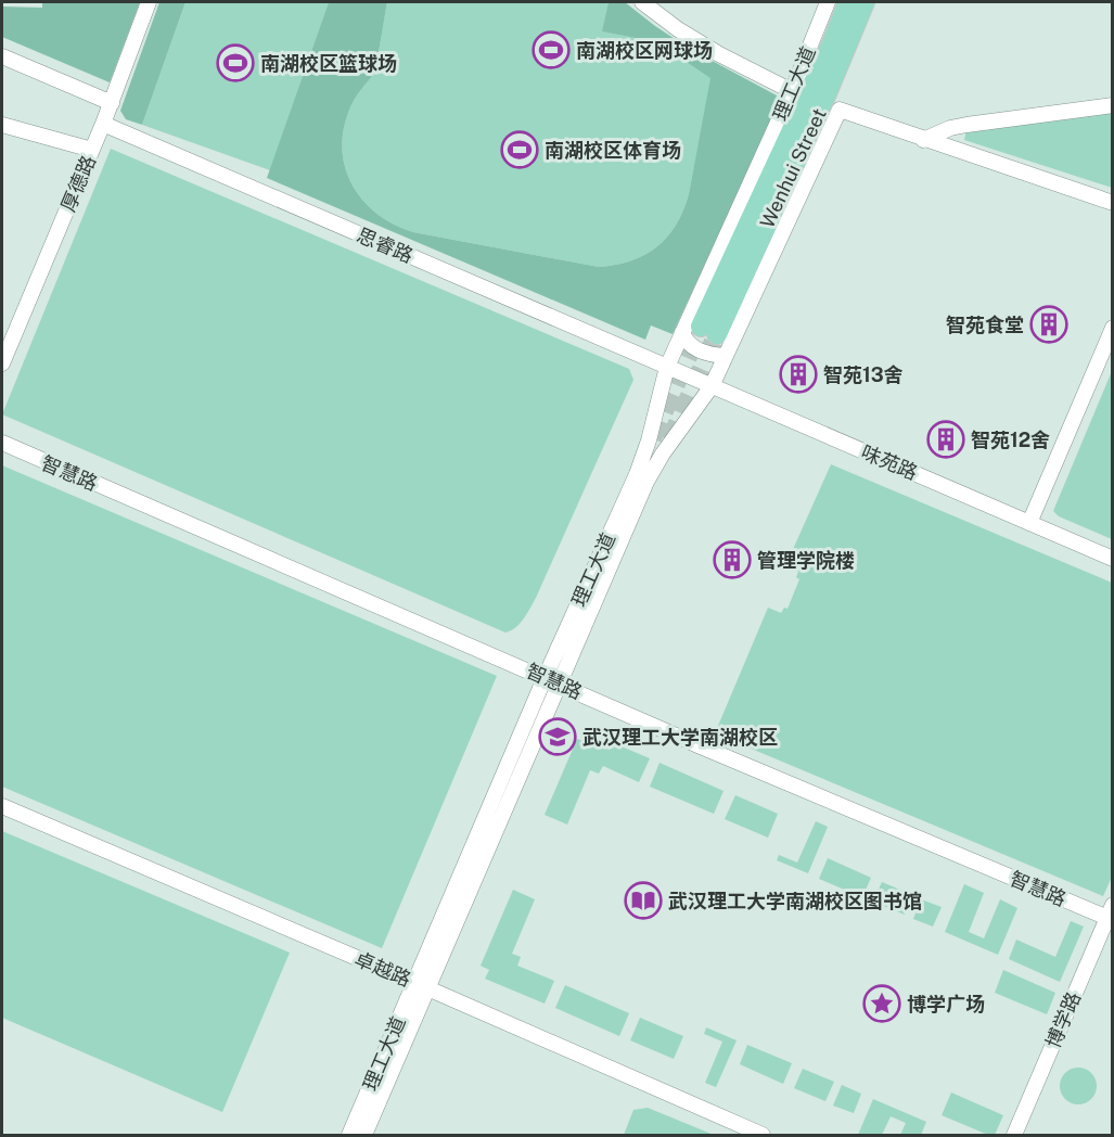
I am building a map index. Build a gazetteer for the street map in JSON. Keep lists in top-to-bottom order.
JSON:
{
  "streets": {
    "main road": ["Wenhui Street"],
    "street": [
      "理工大道",
      "厚德路",
      "思睿路",
      "味苑路",
      "智慧路",
      "卓越路",
      "博学路"
    ]
  },
  "crossings": [
    ["理工大道", "Wenhui Street"],
    ["理工大道", "思睿路"],
    ["理工大道", "味苑路"],
    ["理工大道", "智慧路"],
    ["理工大道", "卓越路"],
    ["厚德路", "思睿路"],
    ["思睿路", "味苑路"],
    ["智慧路", "博学路"]
  ],
  "places": {
    "sports": ["南湖校区网球场", "南湖校区篮球场", "南湖校区体育场"],
    "building": [
      "智苑食堂",
      "智苑13舍",
      "智苑12舍",
      "管理学院楼"
    ],
    "school or university": ["武汉理工大学南湖校区"],
    "library": ["武汉理工大学南湖校区图书馆"],
    "place": ["博学广场"]
  }
}
